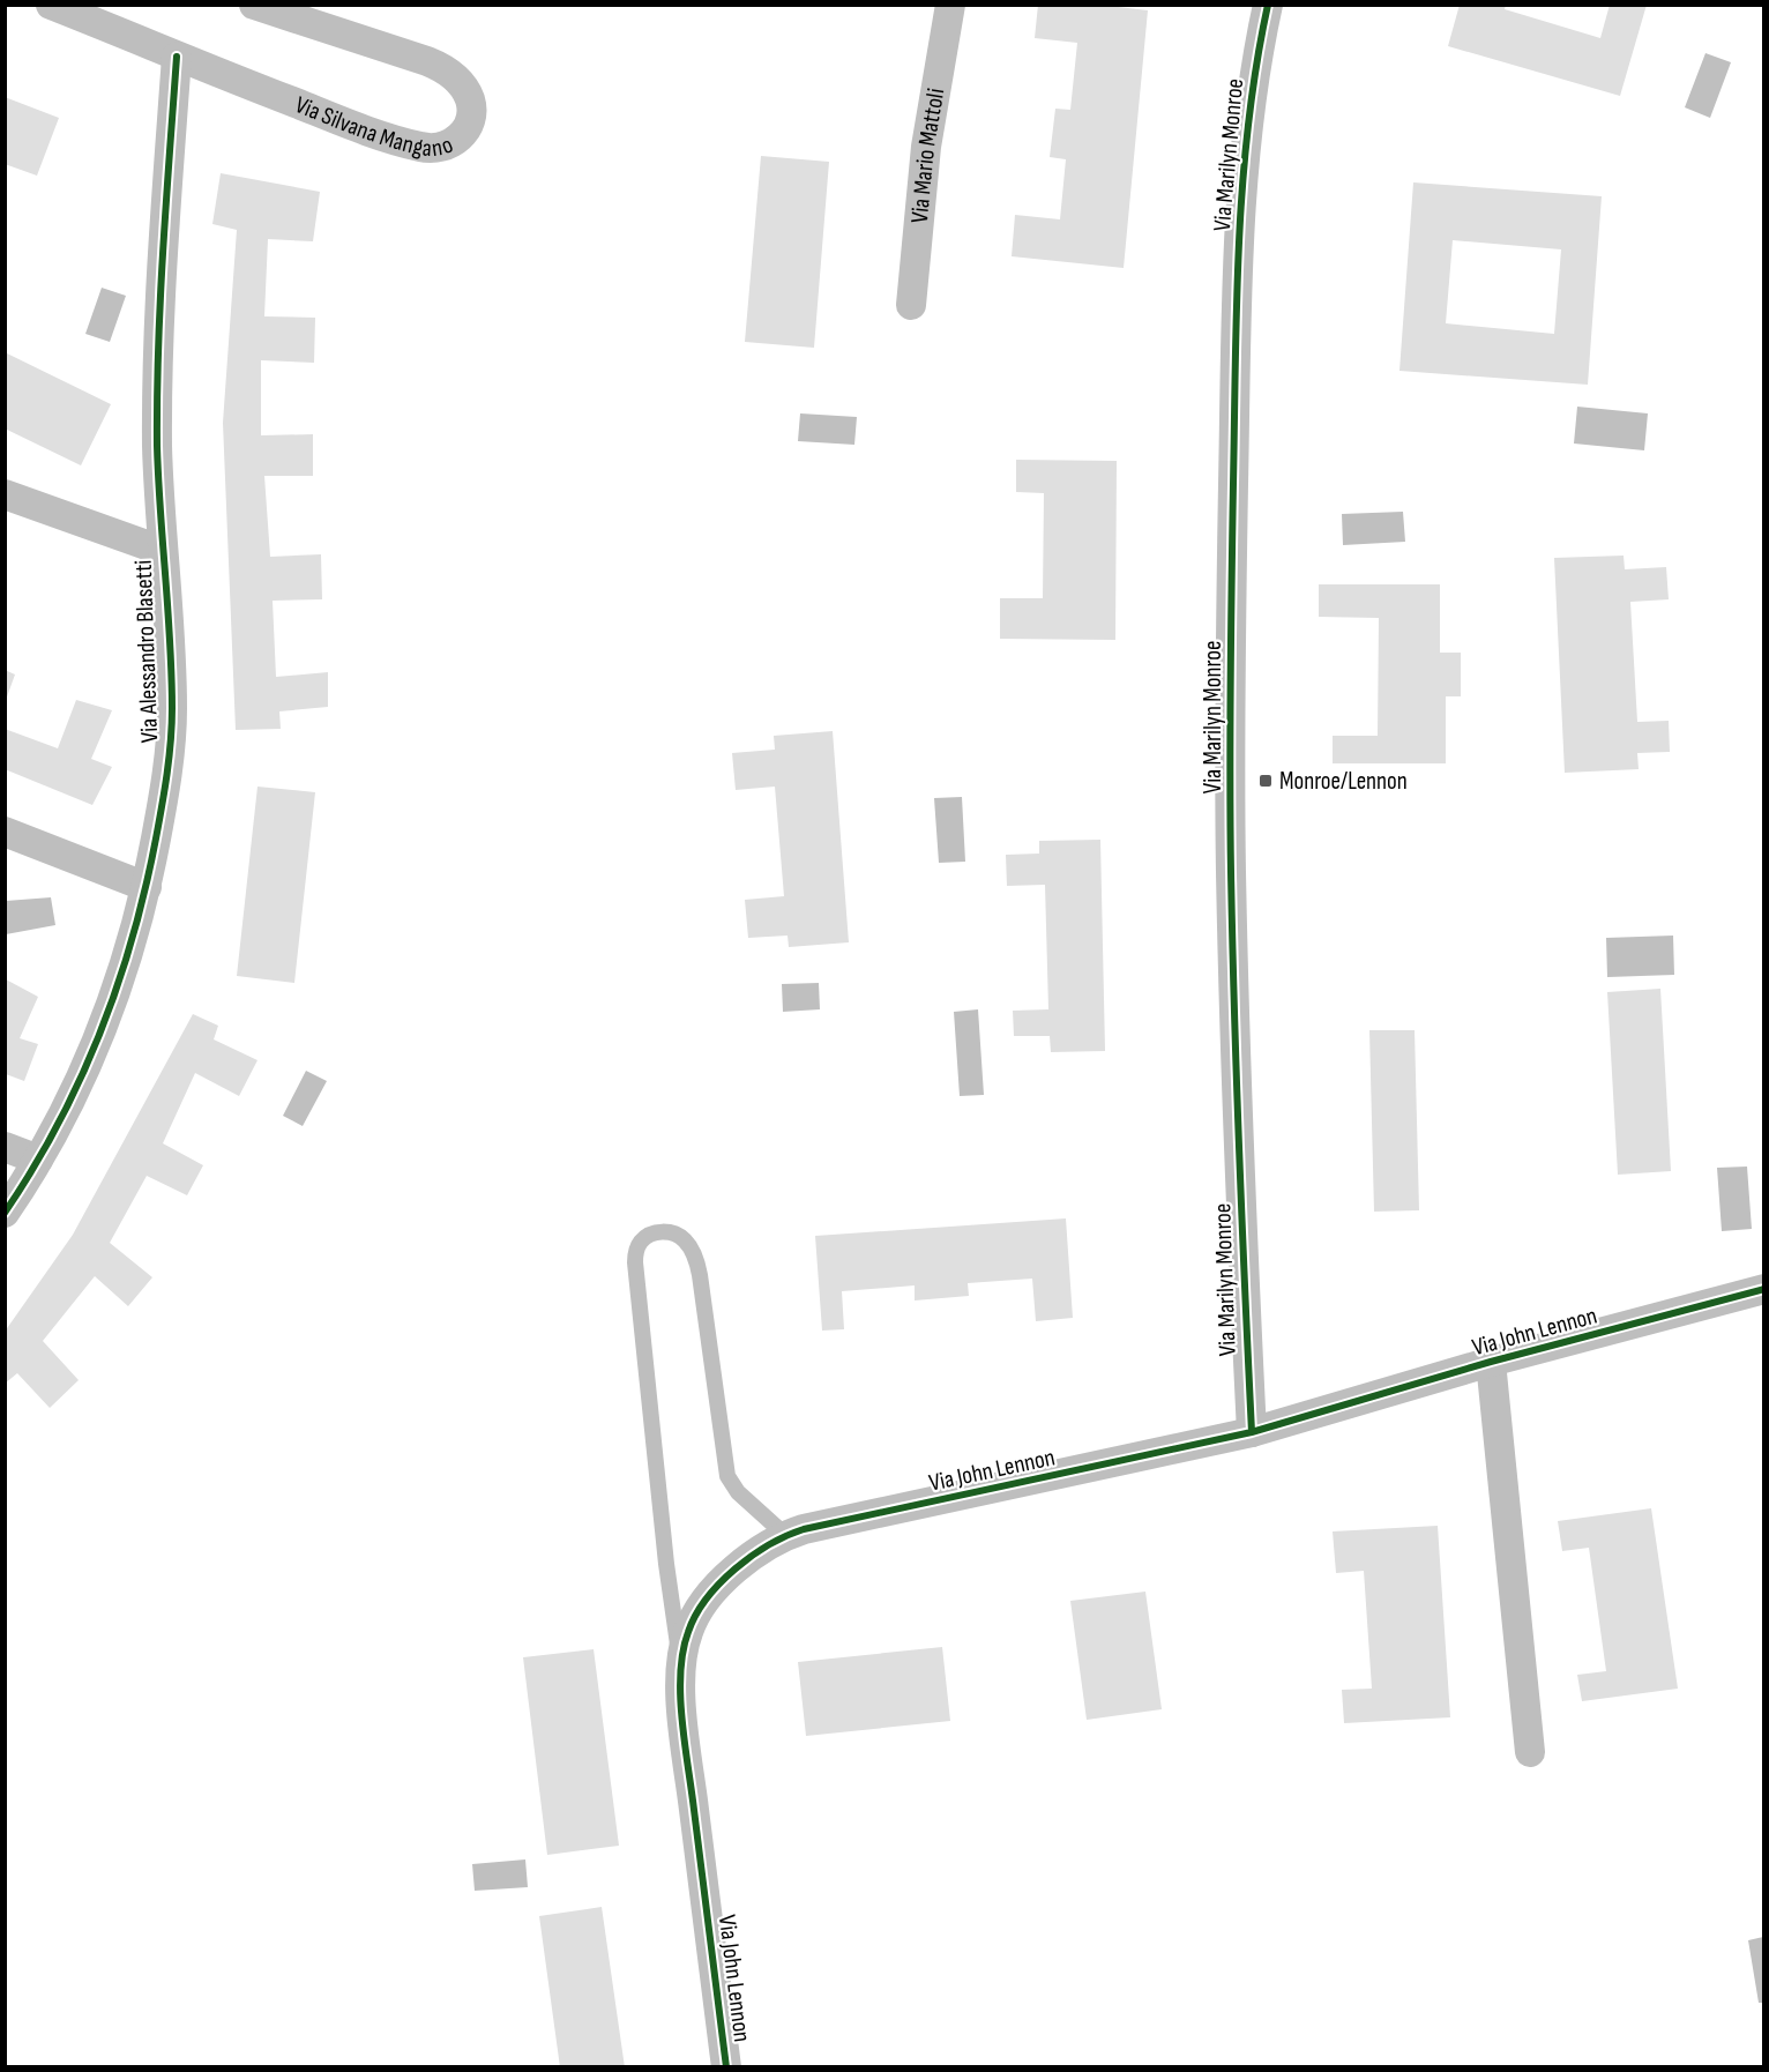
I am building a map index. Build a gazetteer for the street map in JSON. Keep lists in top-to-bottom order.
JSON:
{
  "streets": {
    "street": [
      "Via Silvana Mangano",
      "Via Mario Mattoli",
      "Via Marilyn Monroe",
      "Via Alessandro Blasetti",
      "Via John Lennon"
    ]
  },
  "crossings": [
    ["Via Silvana Mangano", "Via Alessandro Blasetti"],
    ["Via Marilyn Monroe", "Via John Lennon"]
  ],
  "places": {
    "transit": ["Monroe/Lennon"]
  }
}
